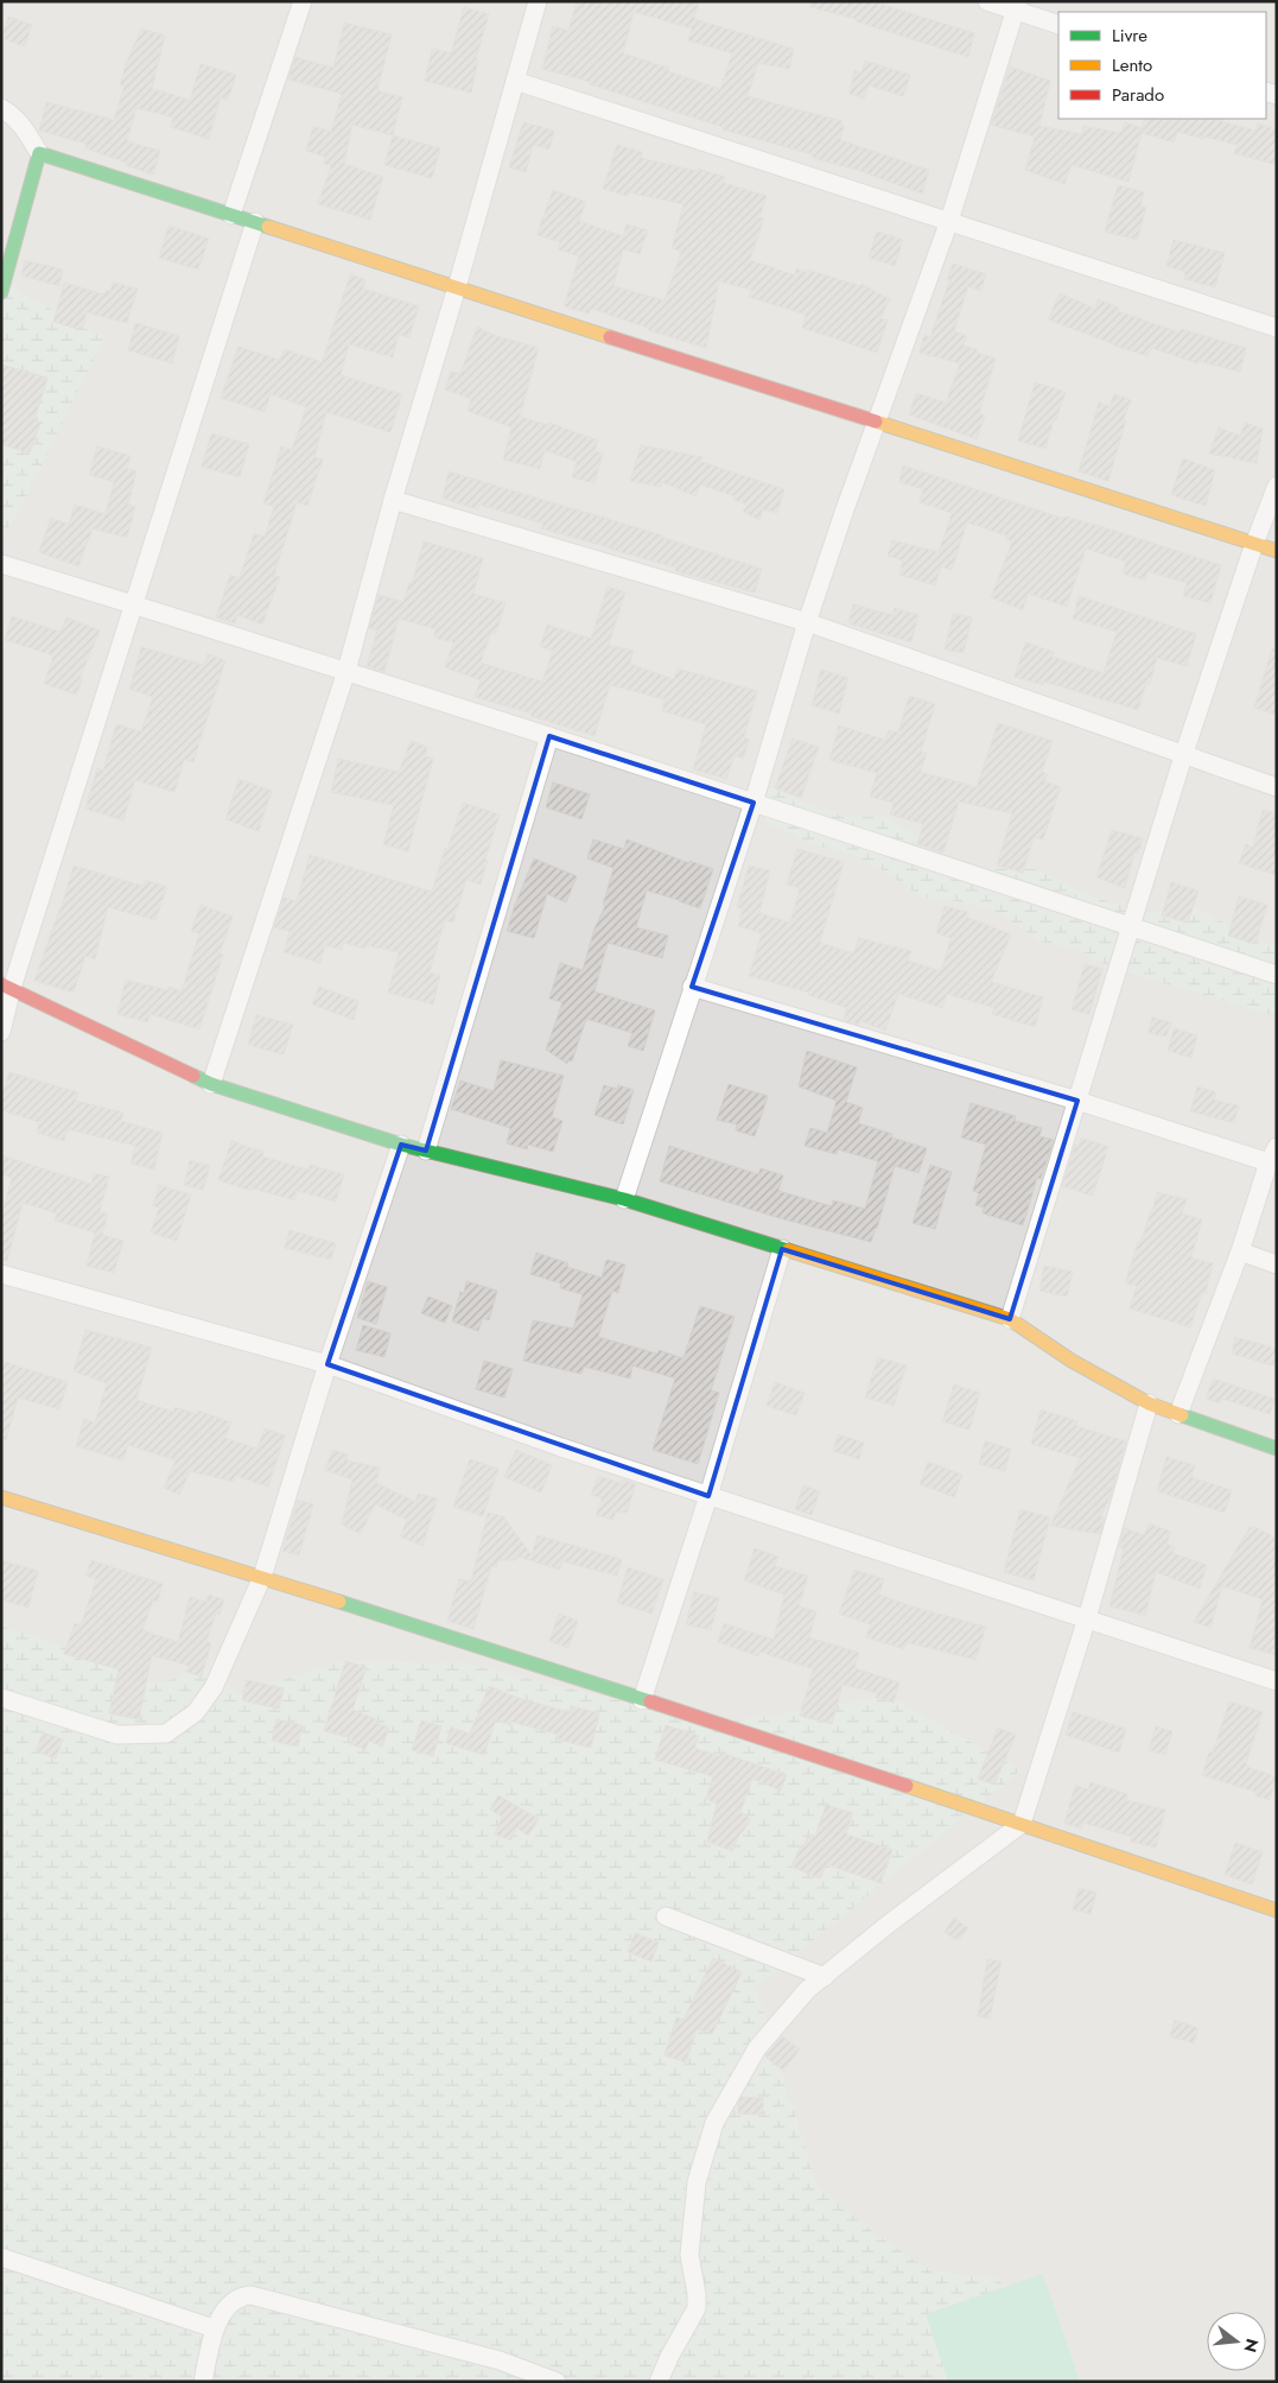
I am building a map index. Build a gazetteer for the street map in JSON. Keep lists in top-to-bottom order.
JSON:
{
  "legend": ["Livre", "Lento", "Parado"],
  "north": "right"
}
